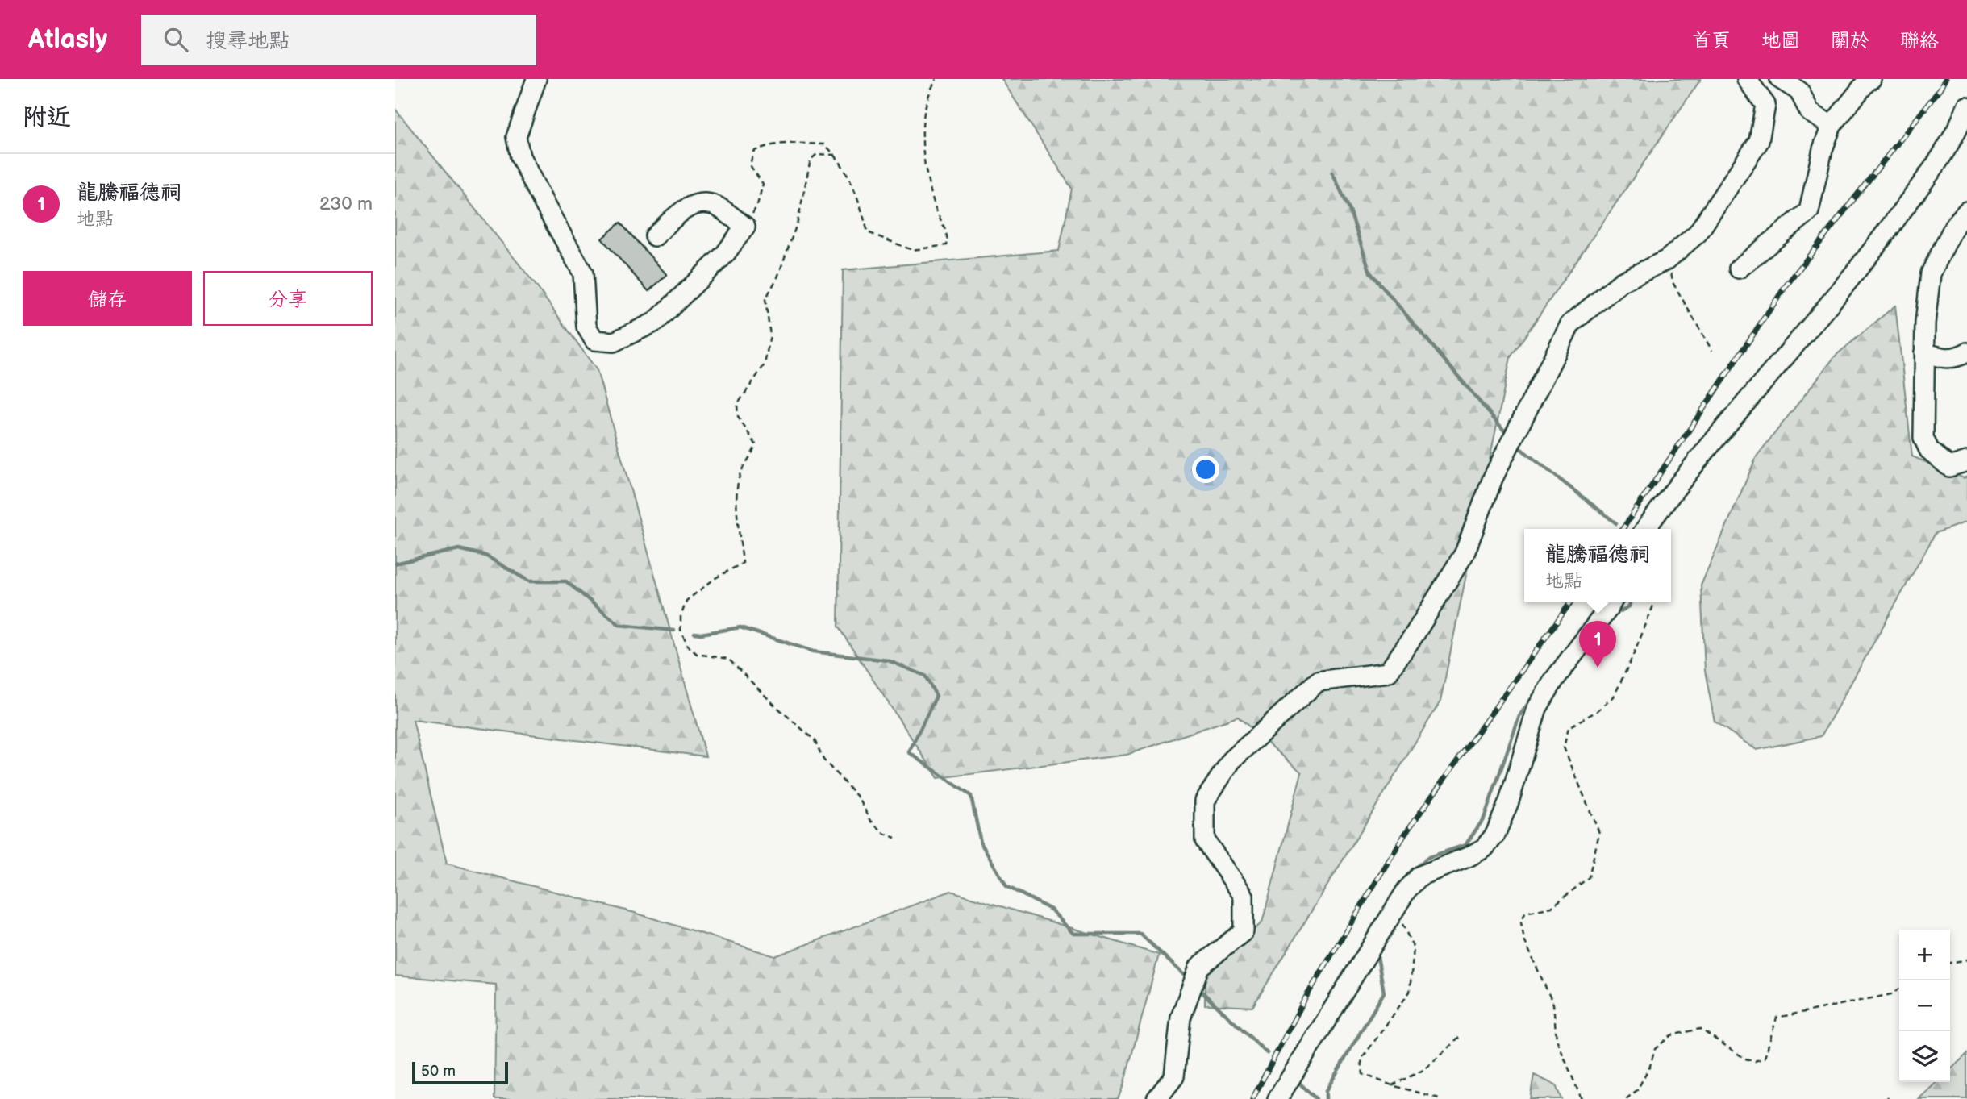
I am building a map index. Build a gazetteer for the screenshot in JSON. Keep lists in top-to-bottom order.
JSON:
{
  "scale_bar": "50 m",
  "page": {
    "header": "Atlasly",
    "search": "搜尋地點",
    "nav": [
      "首頁",
      "地圖",
      "關於",
      "聯絡"
    ],
    "heading": "附近",
    "list": [
      {
        "mark": "1",
        "name": "龍騰福德祠",
        "note": "地點",
        "value": "230 m"
      }
    ],
    "buttons": ["儲存", "分享"],
    "popup": ["龍騰福德祠", "地點"],
    "pins": "1",
    "map_buttons": ["+", "−"],
    "scale": "50 m"
  }
}
